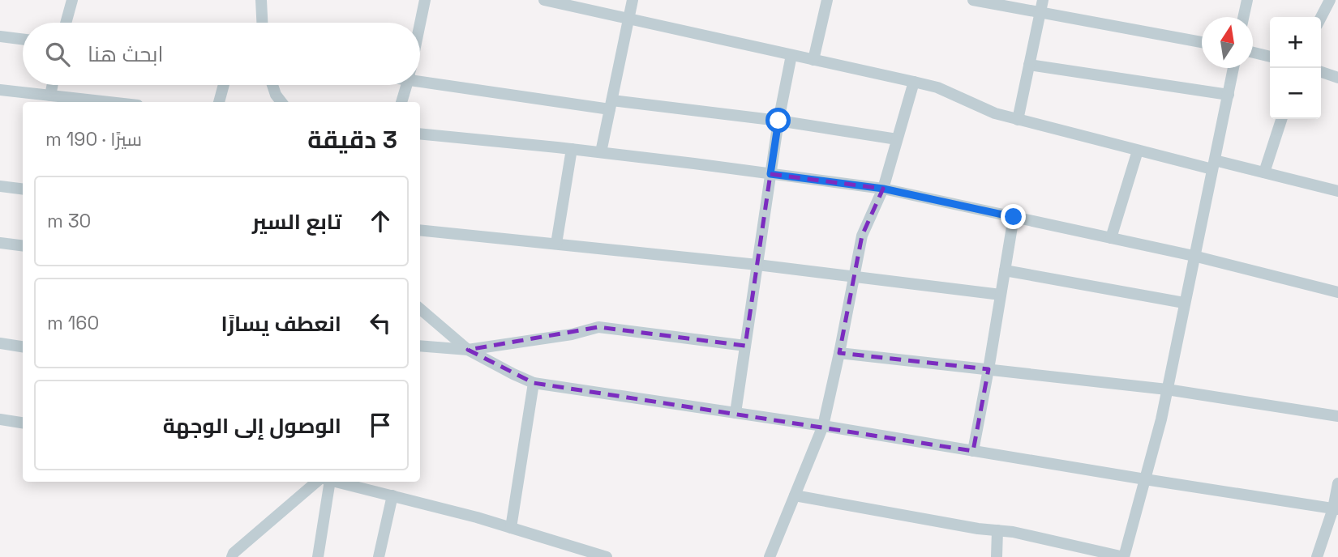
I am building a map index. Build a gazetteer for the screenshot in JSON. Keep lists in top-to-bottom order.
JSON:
{
  "north": "top",
  "page": {
    "map_buttons": ["+", "−"],
    "search": "ابحث هنا",
    "heading": ["3 دقيقة", "سيرًا · 190 m"],
    "list": [
      ["تابع السير", "30 m"],
      ["انعطف يسارًا", "160 m"],
      "الوصول إلى الوجهة"
    ]
  }
}
